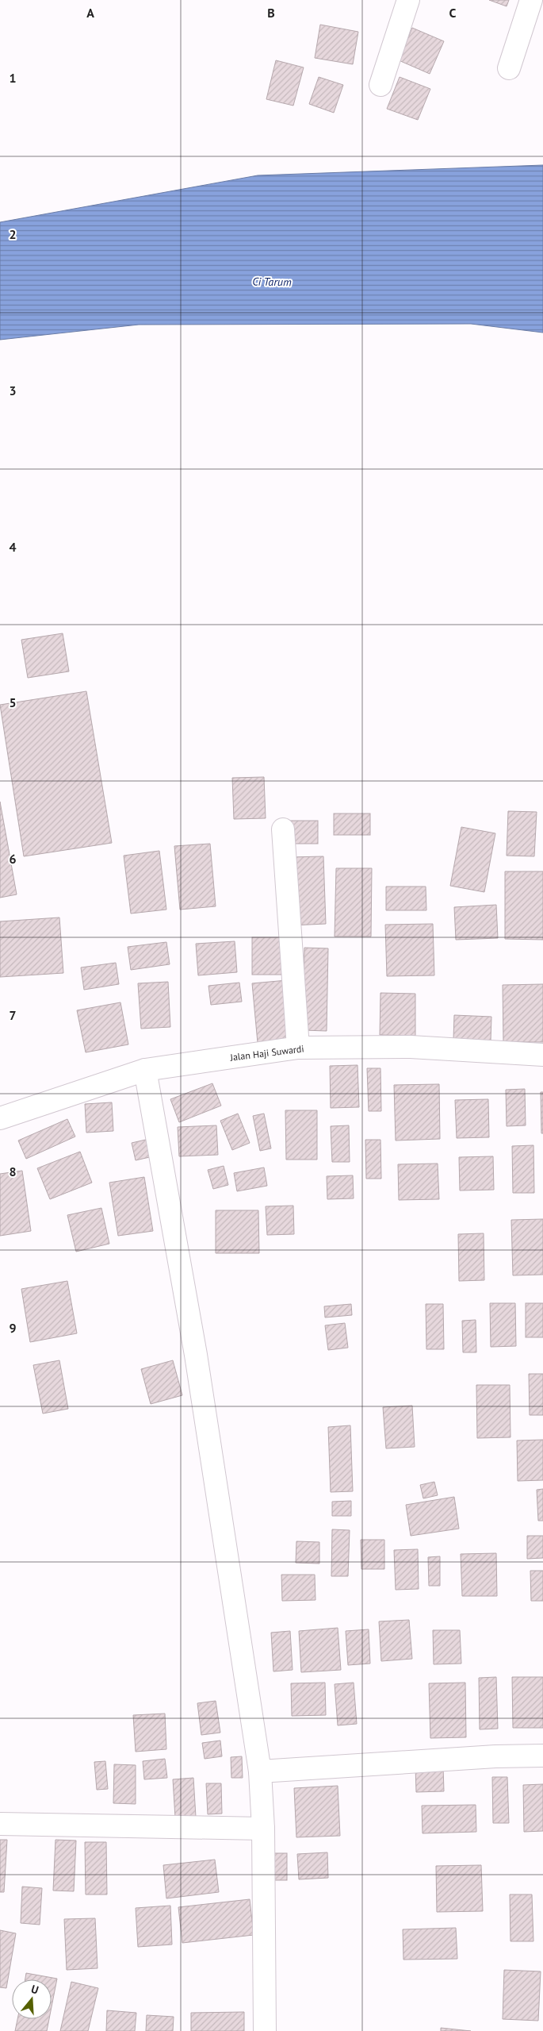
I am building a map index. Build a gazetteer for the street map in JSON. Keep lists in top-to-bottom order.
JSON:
{
  "streets": {
    "street": ["Jalan Haji Suwardi"]
  },
  "water": ["Ci Tarum"],
  "north": "top",
  "grid": {
    "columns": ["A", "B", "C"],
    "rows": [
      "1",
      "2",
      "3",
      "4",
      "5",
      "6",
      "7",
      "8",
      "9"
    ]
  }
}
